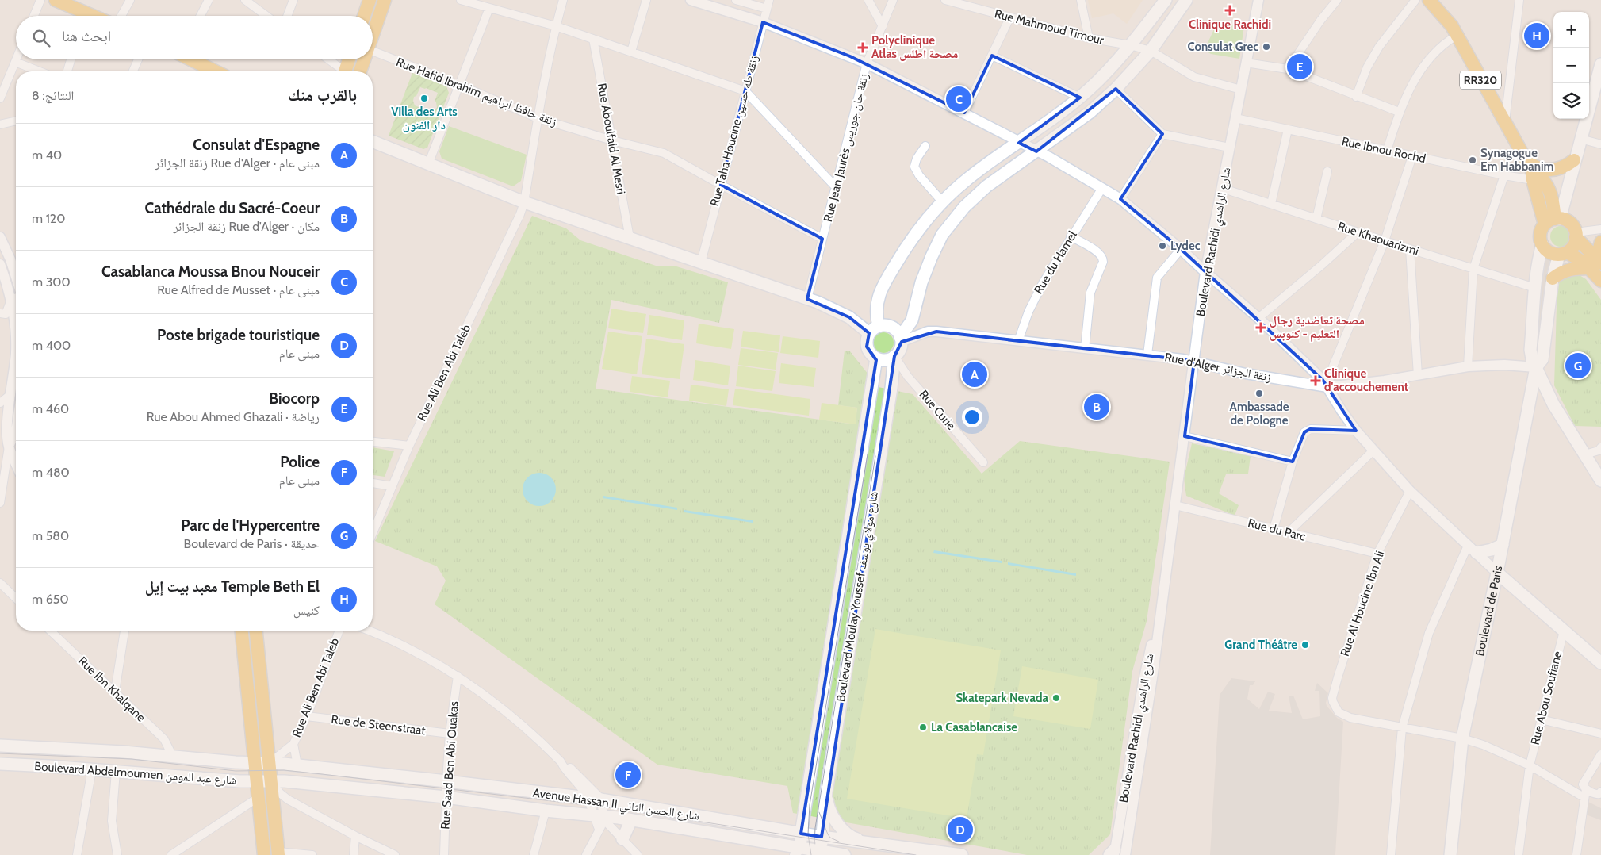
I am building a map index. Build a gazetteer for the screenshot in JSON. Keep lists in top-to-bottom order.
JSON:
{
  "streets": {
    "main road": [
      "RR320",
      "Boulevard Moulay Youssef شارع مولاي يوسف",
      "Boulevard de Paris",
      "Boulevard Abdelmoumen شارع عبد المومن",
      "Avenue Hassan II شارع الحسن الثاني"
    ],
    "street": [
      "Rue Mahmoud Timour",
      "Rue Hafid Ibrahim زنقة حافظ ابراهيم",
      "Rue Taha Houcine زنقة طه حسين",
      "Rue Aboulfaid Al Mesri",
      "Rue Jean Jaurès زنقة جان جوريس",
      "Rue Ibnou Rochd",
      "Rue Khaouarizmi",
      "Boulevard Rachidi شارع الراشدي",
      "Rue du Hamel",
      "Rue d'Alger زنقة الجزائر",
      "Rue Ali Ben Abi Taleb",
      "Rue Curie",
      "Rue du Parc",
      "Rue Al Houcine Ibn Ali",
      "Rue Ibn Khalqane",
      "Rue Abou Soufiane",
      "Rue de Steenstraat",
      "Rue Saad Ben Abi Ouakas"
    ]
  },
  "crossings": [
    ["Rue Mahmoud Timour", "Boulevard Rachidi شارع الراشدي"],
    ["RR320", "Rue Ibnou Rochd"],
    ["RR320", "Boulevard de Paris"],
    ["Rue Hafid Ibrahim زنقة حافظ ابراهيم", "Rue Taha Houcine زنقة طه حسين"],
    ["Rue Hafid Ibrahim زنقة حافظ ابراهيم", "Rue Aboulfaid Al Mesri"],
    ["Rue Hafid Ibrahim زنقة حافظ ابراهيم", "Rue Jean Jaurès زنقة جان جوريس"],
    ["Rue Hafid Ibrahim زنقة حافظ ابراهيم", "Rue Ali Ben Abi Taleb"],
    ["Rue Ibnou Rochd", "Boulevard Rachidi شارع الراشدي"],
    ["Rue Khaouarizmi", "Boulevard Rachidi شارع الراشدي"],
    ["Rue Khaouarizmi", "Boulevard de Paris"],
    ["Boulevard Rachidi شارع الراشدي", "Rue d'Alger زنقة الجزائر"],
    ["Boulevard Rachidi شارع الراشدي", "Rue du Parc"],
    ["Rue du Hamel", "Rue d'Alger زنقة الجزائر"],
    ["Rue d'Alger زنقة الجزائر", "Rue Curie"],
    ["Rue d'Alger زنقة الجزائر", "Boulevard Moulay Youssef شارع مولاي يوسف"],
    ["Rue d'Alger زنقة الجزائر", "Boulevard de Paris"],
    ["Rue Ali Ben Abi Taleb", "Rue de Steenstraat"],
    ["Rue Ali Ben Abi Taleb", "Boulevard Abdelmoumen شارع عبد المومن"],
    ["Rue Ali Ben Abi Taleb", "Avenue Hassan II شارع الحسن الثاني"],
    ["Rue Curie", "Boulevard Moulay Youssef شارع مولاي يوسف"],
    ["Rue du Parc", "Rue Al Houcine Ibn Ali"],
    ["Boulevard Moulay Youssef شارع مولاي يوسف", "Avenue Hassan II شارع الحسن الثاني"],
    ["Rue Ibn Khalqane", "Boulevard Abdelmoumen شارع عبد المومن"],
    ["Rue de Steenstraat", "Rue Saad Ben Abi Ouakas"],
    ["Rue Saad Ben Abi Ouakas", "Avenue Hassan II شارع الحسن الثاني"],
    ["Boulevard Abdelmoumen شارع عبد المومن", "Avenue Hassan II شارع الحسن الثاني"]
  ],
  "places": {
    "health": [
      "Clinique Rachidi",
      "Polyclinique Atlas مصحة اطلس",
      "مصحة تعاضدية رجال التعليم - كنوبس",
      "Clinique d'accouchement"
    ],
    "other": [
      "Consulat Grec",
      "Villa des Arts دار الفنون",
      "Synagogue Em Habbanim",
      "Lydec",
      "Ambassade de Pologne",
      "Grand Théâtre",
      "Skatepark Nevada",
      "La Casablancaise"
    ]
  },
  "page": {
    "map_buttons": ["+", "−"],
    "search": "ابحث هنا",
    "pins": [
      "H",
      "E",
      "C",
      "G",
      "A",
      "B",
      "F",
      "D"
    ],
    "heading": ["بالقرب منك", "النتائج: 8"],
    "list": [
      {
        "mark": "A",
        "name": "Consulat d'Espagne",
        "note": "مبنى عام · Rue d'Alger زنقة الجزائر",
        "value": "40 m"
      },
      {
        "mark": "B",
        "name": "Cathédrale du Sacré-Coeur",
        "note": "مكان · Rue d'Alger زنقة الجزائر",
        "value": "120 m"
      },
      {
        "mark": "C",
        "name": "Casablanca Moussa Bnou Nouceir",
        "note": "مبنى عام · Rue Alfred de Musset",
        "value": "300 m"
      },
      {
        "mark": "D",
        "name": "Poste brigade touristique",
        "note": "مبنى عام",
        "value": "400 m"
      },
      {
        "mark": "E",
        "name": "Biocorp",
        "note": "رياضة · Rue Abou Ahmed Ghazali",
        "value": "460 m"
      },
      {
        "mark": "F",
        "name": "Police",
        "note": "مبنى عام",
        "value": "480 m"
      },
      {
        "mark": "G",
        "name": "Parc de l'Hypercentre",
        "note": "حديقة · Boulevard de Paris",
        "value": "580 m"
      },
      {
        "mark": "H",
        "name": "Temple Beth El معبد بيت إيل",
        "note": "كنيس",
        "value": "650 m"
      }
    ]
  }
}
